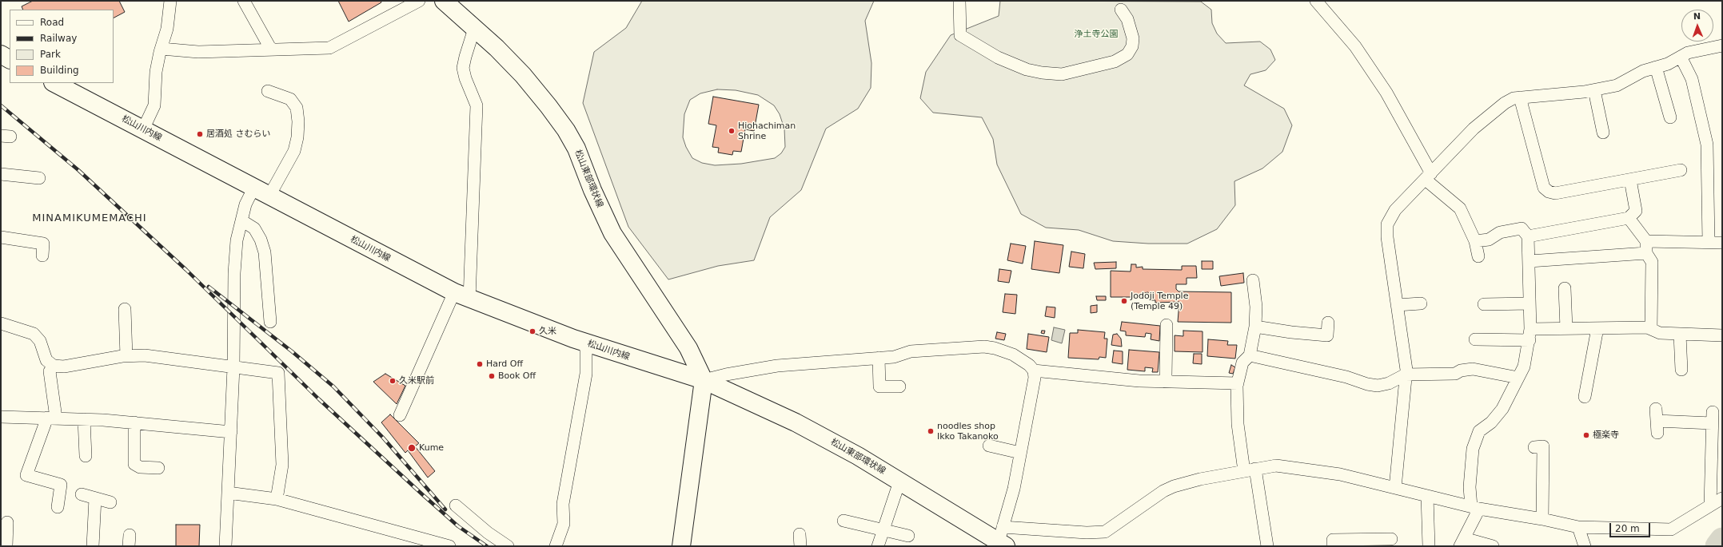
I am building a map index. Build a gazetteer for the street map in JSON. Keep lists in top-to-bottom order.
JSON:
{
  "streets": {
    "main road": ["松山川内線", "松山東部環状線"]
  },
  "crossings": [
    ["松山川内線", "松山東部環状線"]
  ],
  "districts": ["MINAMIKUMEMACHI"],
  "parks": ["浄土寺公園"],
  "places": [
    "Hiohachiman Shrine",
    "居酒処 さむらい",
    "Jodoji Temple (Temple 49)",
    "久米",
    "Hard Off",
    "Book Off",
    "久米駅前",
    "noodles shop Ikko Takanoko",
    "極楽寺",
    "Kume"
  ],
  "legend": [
    "Road",
    "Railway",
    "Park",
    "Building"
  ],
  "scale_bar": "20 m",
  "north": "top"
}
